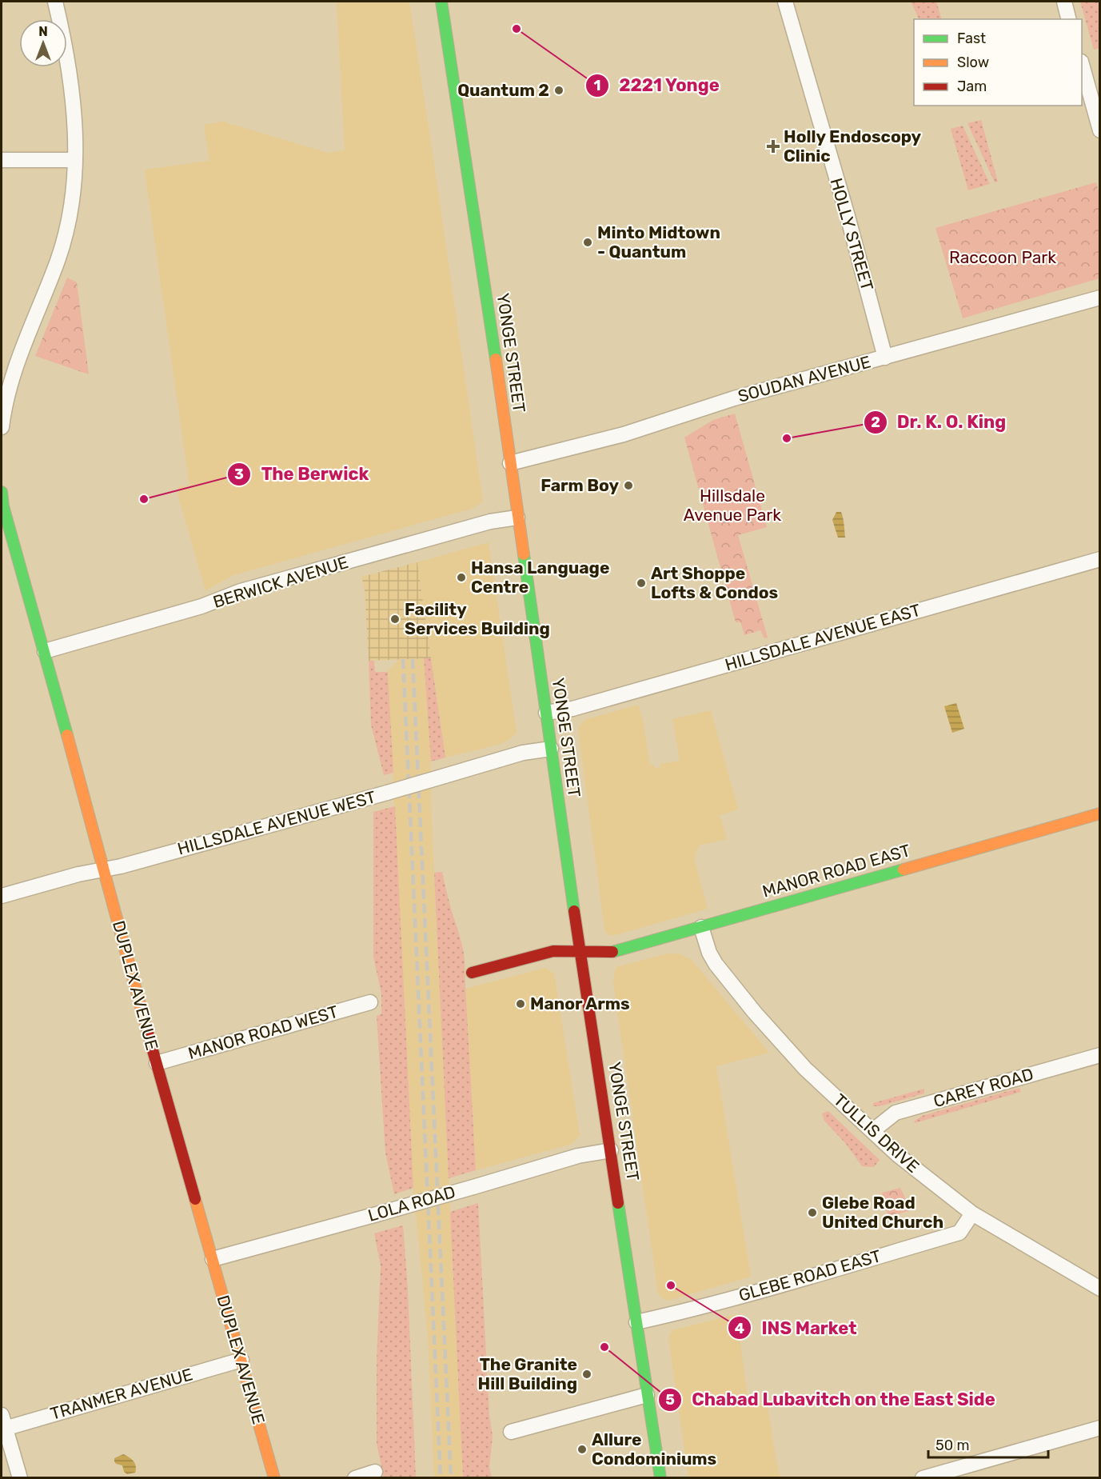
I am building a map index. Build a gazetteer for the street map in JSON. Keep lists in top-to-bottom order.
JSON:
{
  "streets": {
    "street": [
      "HOLLY STREET",
      "YONGE STREET",
      "SOUDAN AVENUE",
      "BERWICK AVENUE",
      "HILLSDALE AVENUE EAST",
      "HILLSDALE AVENUE WEST",
      "MANOR ROAD EAST",
      "DUPLEX AVENUE",
      "MANOR ROAD WEST",
      "CAREY ROAD",
      "TULLIS DRIVE",
      "LOLA ROAD",
      "GLEBE ROAD EAST",
      "TRANMER AVENUE"
    ]
  },
  "crossings": [
    ["HOLLY STREET", "SOUDAN AVENUE"],
    ["YONGE STREET", "SOUDAN AVENUE"],
    ["YONGE STREET", "BERWICK AVENUE"],
    ["YONGE STREET", "HILLSDALE AVENUE EAST"],
    ["YONGE STREET", "HILLSDALE AVENUE WEST"],
    ["YONGE STREET", "MANOR ROAD EAST"],
    ["YONGE STREET", "LOLA ROAD"],
    ["YONGE STREET", "GLEBE ROAD EAST"],
    ["BERWICK AVENUE", "DUPLEX AVENUE"],
    ["HILLSDALE AVENUE WEST", "DUPLEX AVENUE"],
    ["MANOR ROAD EAST", "TULLIS DRIVE"],
    ["DUPLEX AVENUE", "MANOR ROAD WEST"],
    ["DUPLEX AVENUE", "LOLA ROAD"],
    ["DUPLEX AVENUE", "TRANMER AVENUE"],
    ["CAREY ROAD", "TULLIS DRIVE"],
    ["TULLIS DRIVE", "GLEBE ROAD EAST"]
  ],
  "parks": ["Raccoon Park", "Hillsdale Avenue Park"],
  "places": {
    "other": [
      "2221 Yonge",
      "Quantum 2",
      "Minto Midtown - Quantum",
      "Dr. K. O. King",
      "Farm Boy",
      "The Berwick",
      "Hansa Language Centre",
      "Art Shoppe Lofts & Condos",
      "Facility Services Building",
      "Manor Arms",
      "Glebe Road United Church",
      "INS Market",
      "Chabad Lubavitch on the East Side",
      "The Granite Hill Building",
      "Allure Condominiums"
    ],
    "health": ["Holly Endoscopy Clinic"]
  },
  "legend": ["Fast", "Slow", "Jam"],
  "scale_bar": "50 m",
  "north": "top"
}
